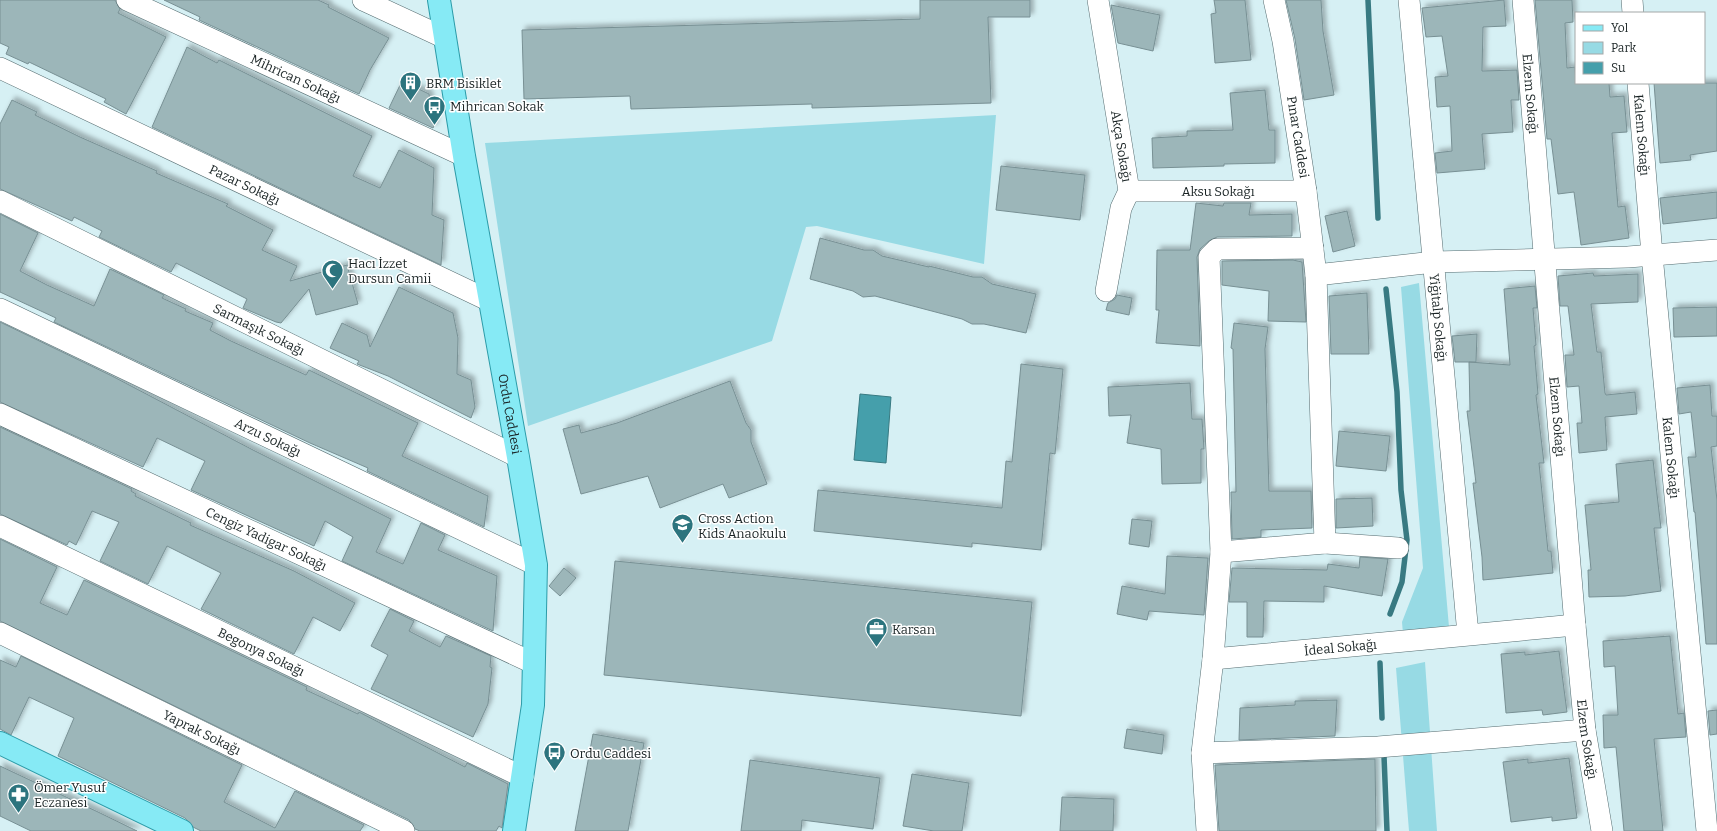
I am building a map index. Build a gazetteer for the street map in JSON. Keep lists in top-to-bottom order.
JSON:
{
  "streets": {
    "main road": ["Ordu Caddesi"],
    "street": [
      "Mihrican Sokağı",
      "Elzem Sokağı",
      "Kalem Sokağı",
      "Pınar Caddesi",
      "Akça Sokağı",
      "Pazar Sokağı",
      "Aksu Sokağı",
      "Yiğitalp Sokağı",
      "Sarmaşık Sokağı",
      "Arzu Sokağı",
      "Cengiz Yadigar Sokağı",
      "İdeal Sokağı",
      "Begonya Sokağı",
      "Yaprak Sokağı"
    ]
  },
  "crossings": [
    ["Mihrican Sokağı", "Ordu Caddesi"],
    ["Elzem Sokağı", "İdeal Sokağı"],
    ["Pınar Caddesi", "Aksu Sokağı"],
    ["Akça Sokağı", "Aksu Sokağı"],
    ["Pazar Sokağı", "Ordu Caddesi"],
    ["Yiğitalp Sokağı", "İdeal Sokağı"],
    ["Sarmaşık Sokağı", "Ordu Caddesi"],
    ["Ordu Caddesi", "Arzu Sokağı"],
    ["Ordu Caddesi", "Cengiz Yadigar Sokağı"],
    ["Ordu Caddesi", "Begonya Sokağı"]
  ],
  "places": {
    "building": ["BRM Bisiklet"],
    "bus stop": ["Mihrican Sokak", "Ordu Caddesi"],
    "mosque": ["Hacı İzzet Dursun Camii"],
    "school or university": ["Cross Action Kids Anaokulu"],
    "office": ["Karsan"],
    "pharmacy": ["Ömer Yusuf Eczanesi"]
  },
  "legend": ["Yol", "Park", "Su"]
}
